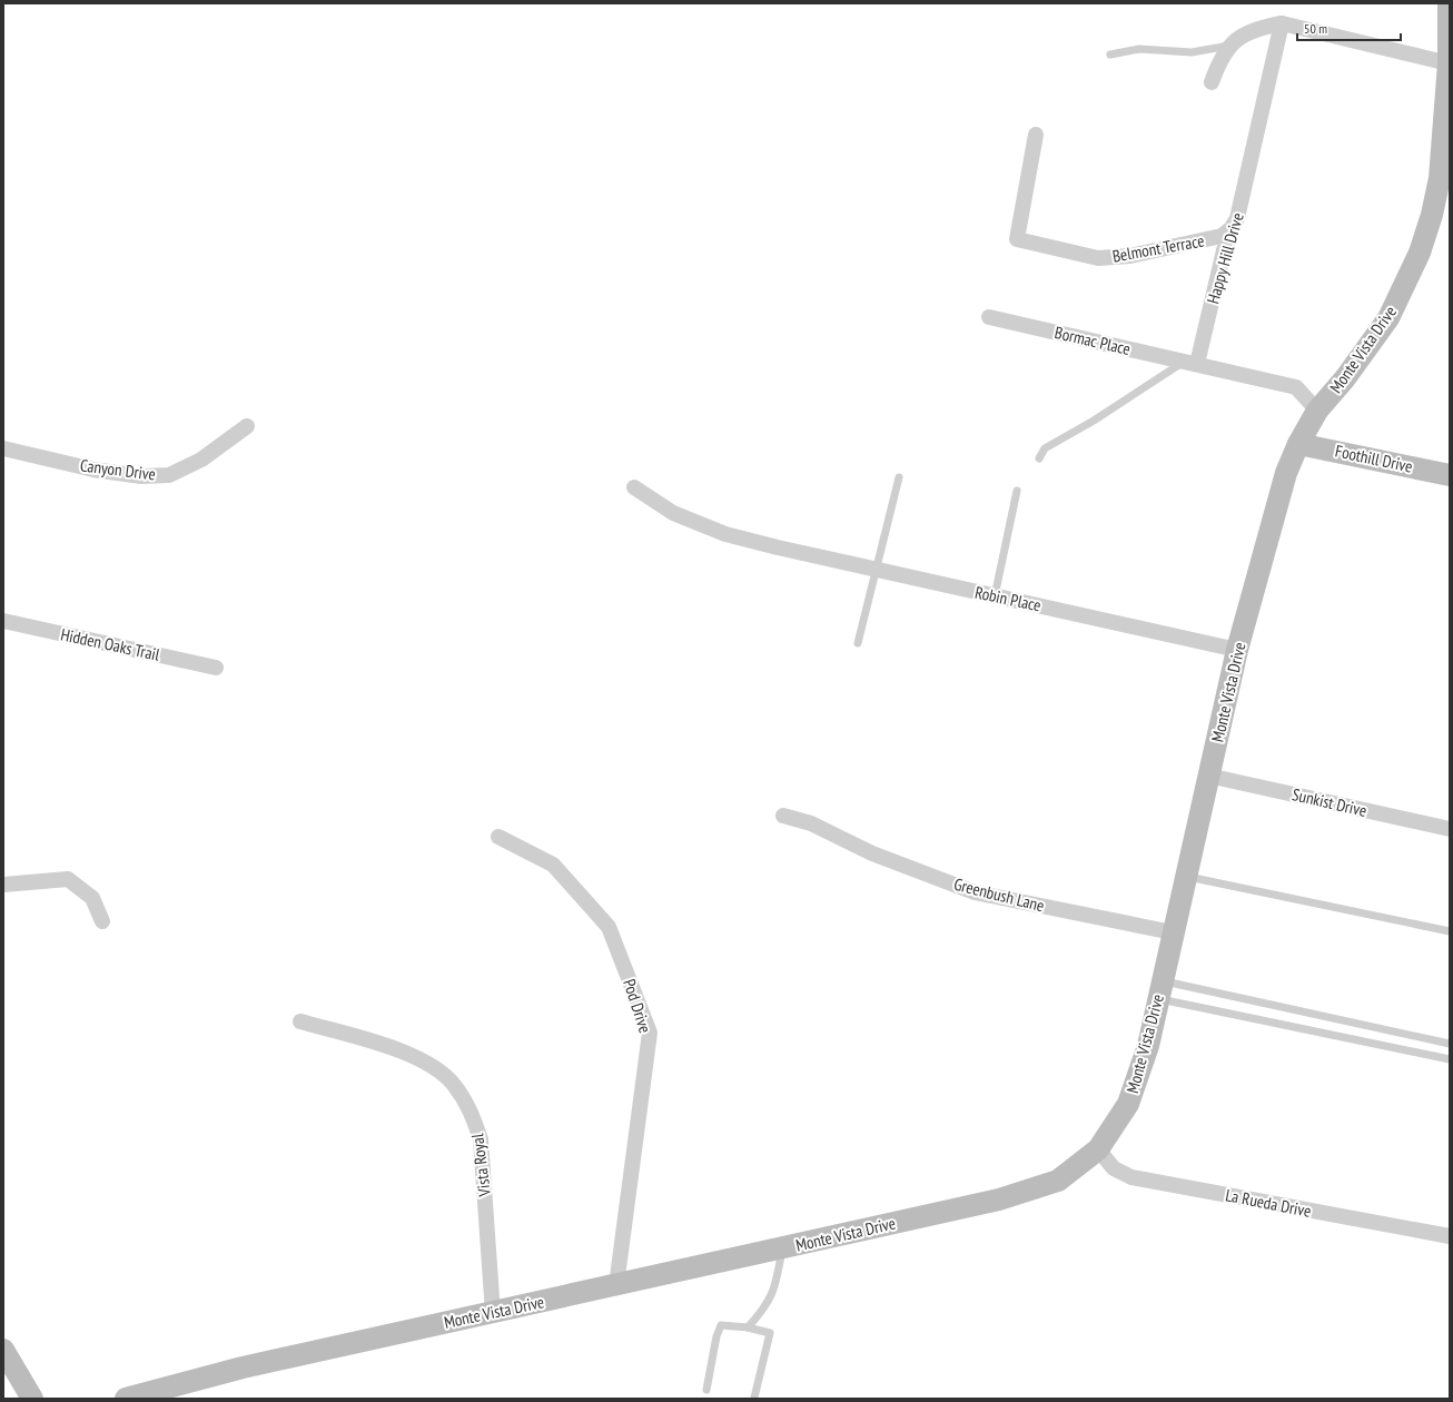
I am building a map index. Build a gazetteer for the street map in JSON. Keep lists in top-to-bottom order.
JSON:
{
  "streets": {
    "main road": ["Monte Vista Drive", "Foothill Drive"],
    "street": [
      "Belmont Terrace",
      "Happy Hill Drive",
      "Bormac Place",
      "Canyon Drive",
      "Robin Place",
      "Hidden Oaks Trail",
      "Sunkist Drive",
      "Greenbush Lane",
      "Pod Drive",
      "Vista Royal",
      "La Rueda Drive"
    ]
  },
  "crossings": [
    ["Belmont Terrace", "Happy Hill Drive"],
    ["Happy Hill Drive", "Bormac Place"],
    ["Monte Vista Drive", "Foothill Drive"],
    ["Monte Vista Drive", "Robin Place"],
    ["Monte Vista Drive", "Sunkist Drive"],
    ["Monte Vista Drive", "Greenbush Lane"],
    ["Monte Vista Drive", "Pod Drive"],
    ["Monte Vista Drive", "Vista Royal"],
    ["Monte Vista Drive", "La Rueda Drive"]
  ],
  "scale_bar": "50 m"
}
